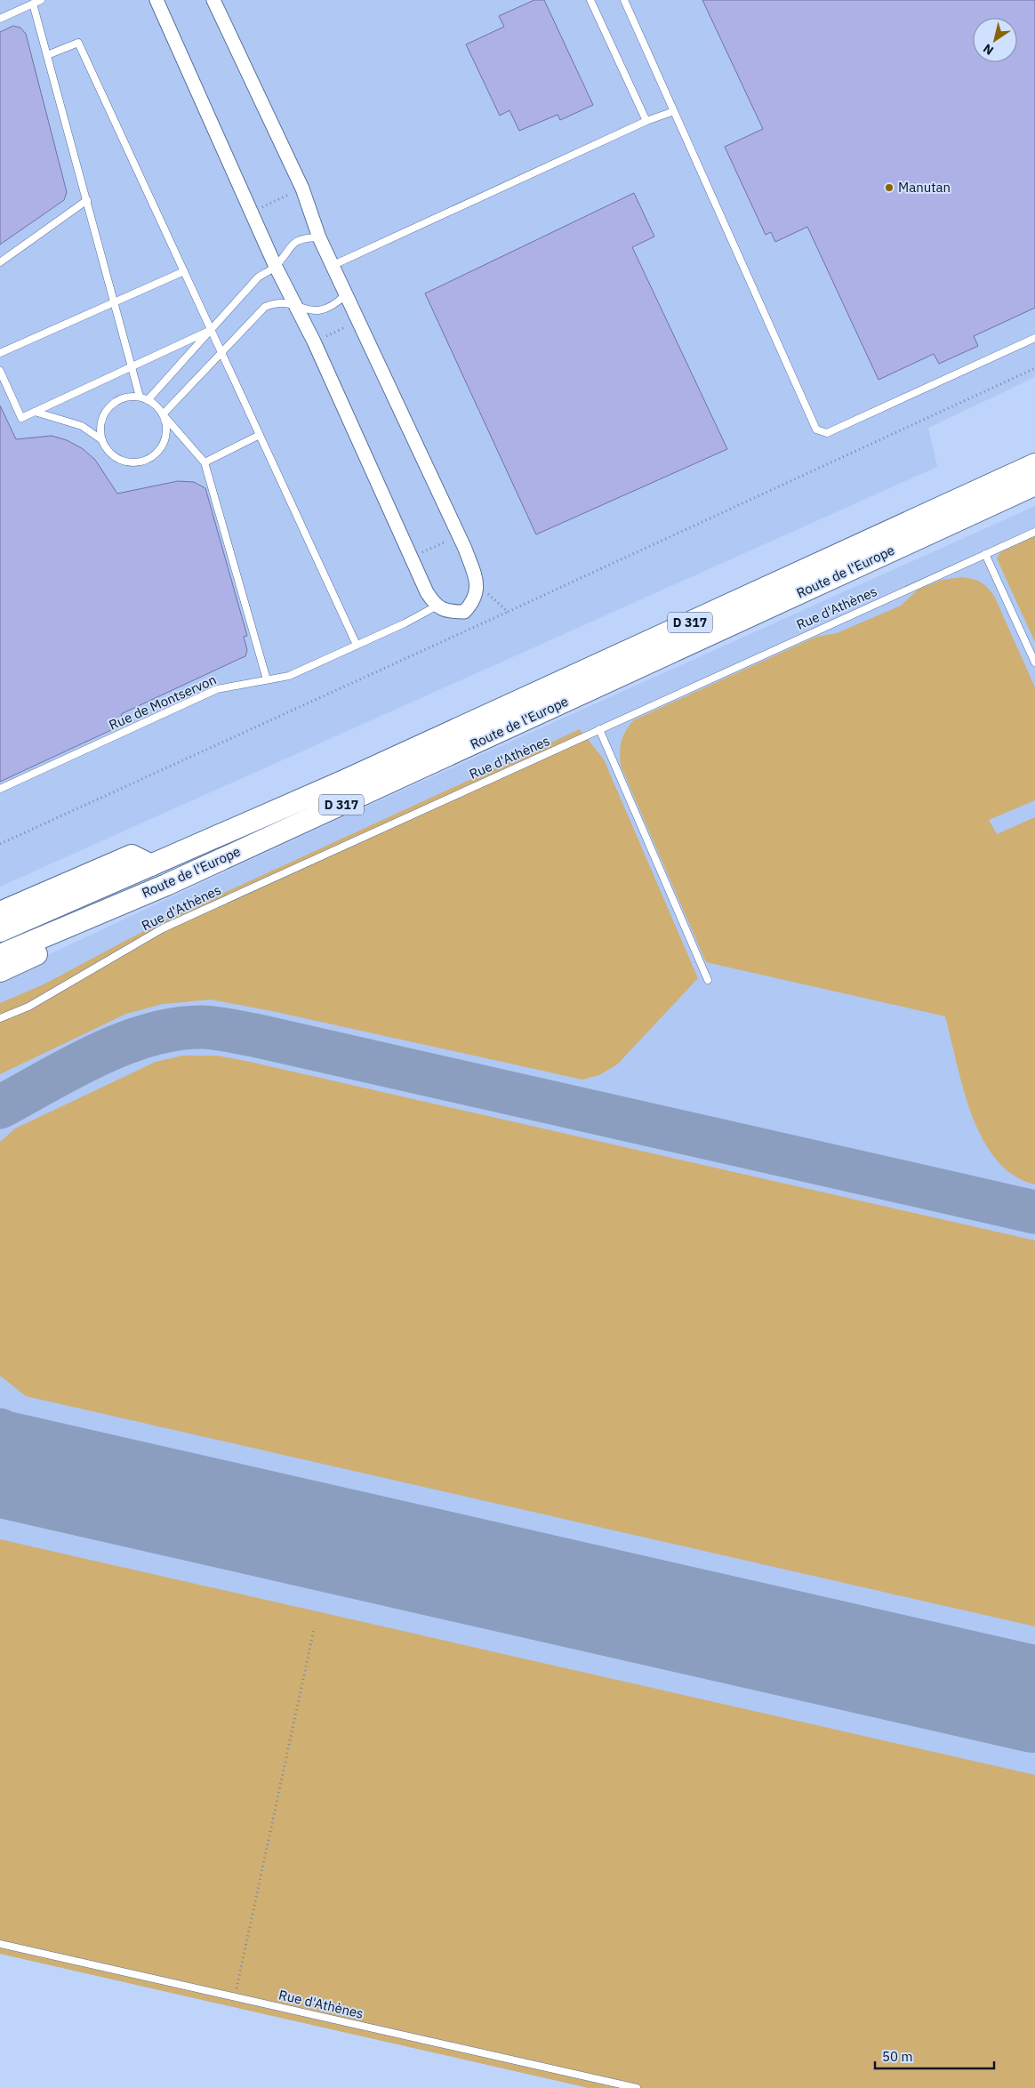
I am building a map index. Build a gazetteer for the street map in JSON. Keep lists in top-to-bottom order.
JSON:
{
  "streets": {
    "main road": ["Route de l'Europe", "D 317"],
    "lane": ["Rue d'Athènes", "Rue de Montservon"]
  },
  "places": ["Manutan"],
  "scale_bar": "50 m",
  "north": "bottom left"
}
